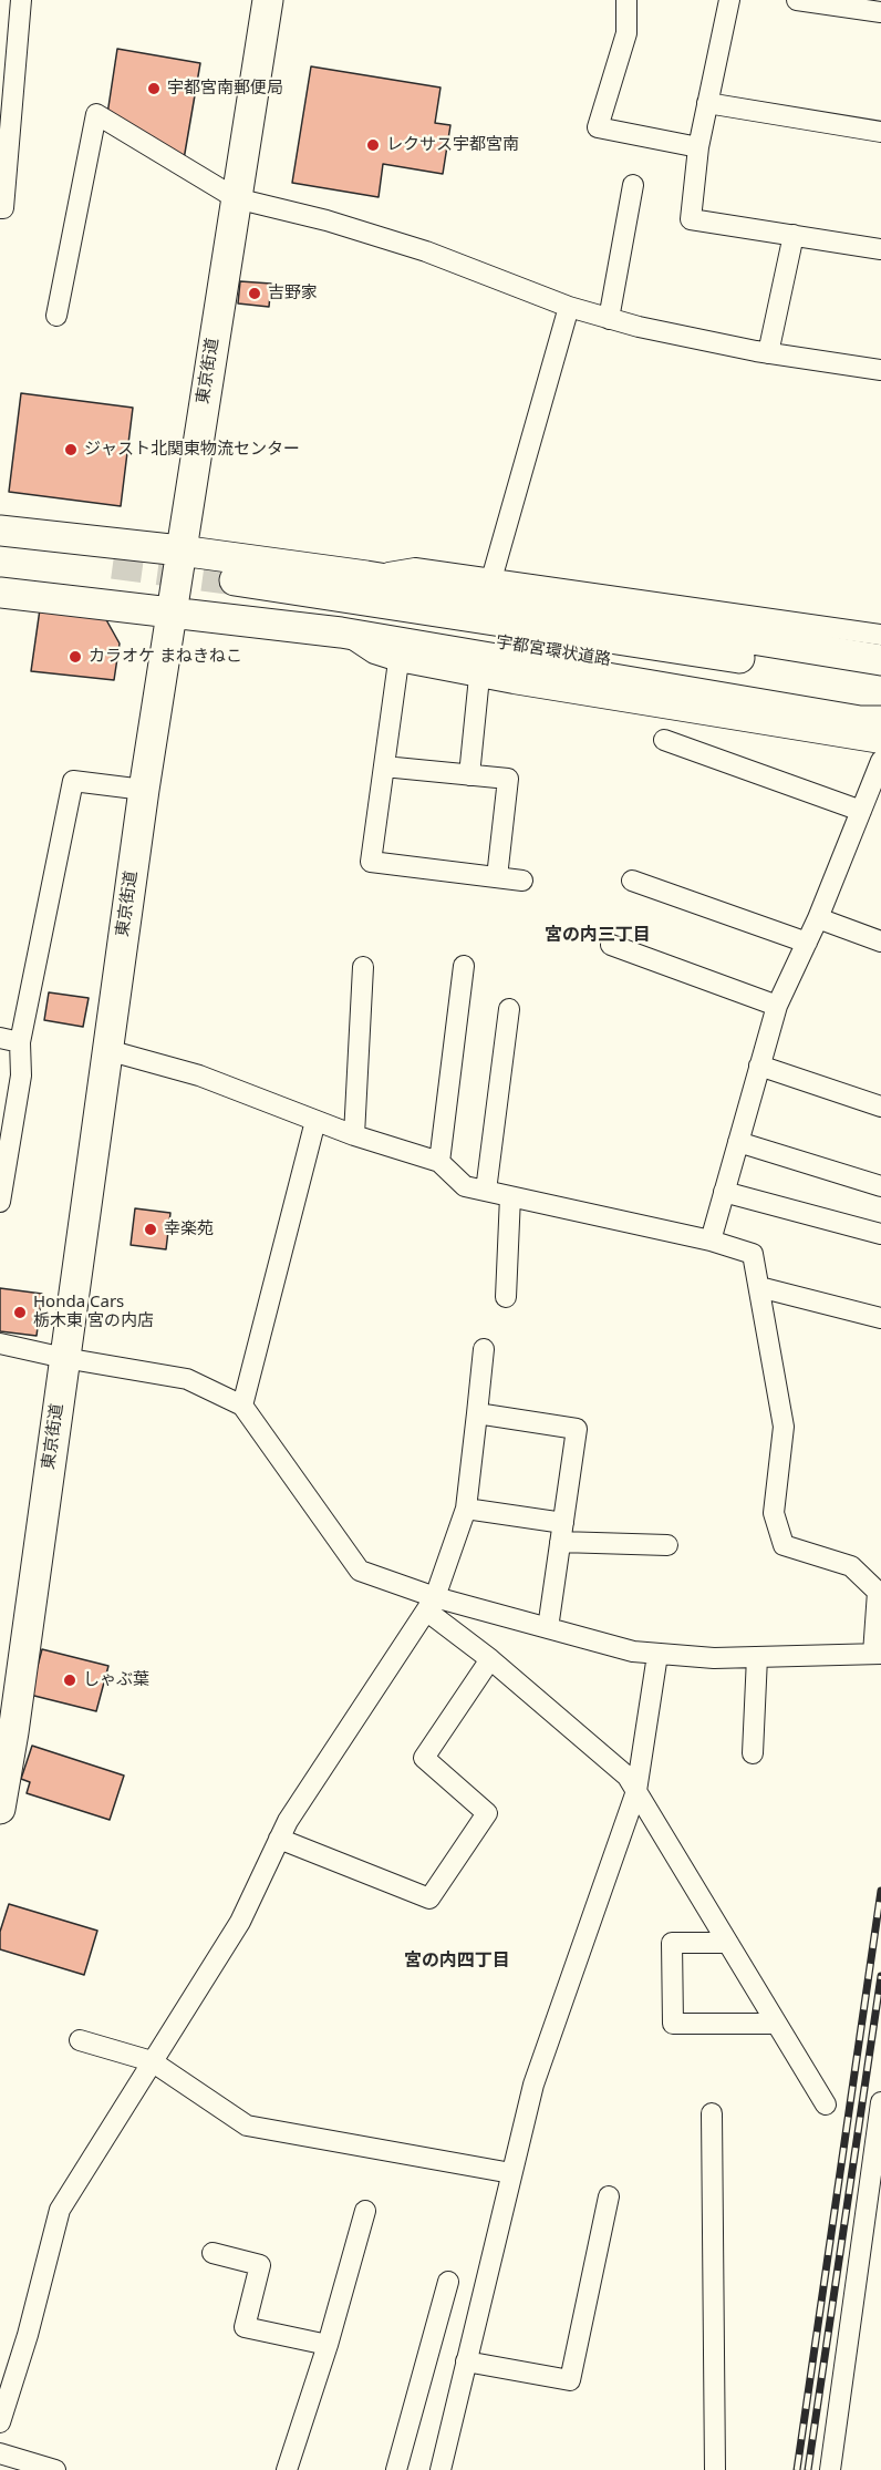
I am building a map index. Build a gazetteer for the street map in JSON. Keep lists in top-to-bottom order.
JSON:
{
  "streets": {
    "highway": ["東京街道", "宇都宮環状道路"]
  },
  "districts": ["宮の内三丁目", "宮の内四丁目"],
  "places": [
    "宇都宮南郵便局",
    "レクサス宇都宮南",
    "吉野家",
    "ジャスト北関東物流センター",
    "カラオケ まねきねこ",
    "幸楽苑",
    "Honda Cars 栃木東 宮の内店",
    "しゃぶ葉"
  ]
}
